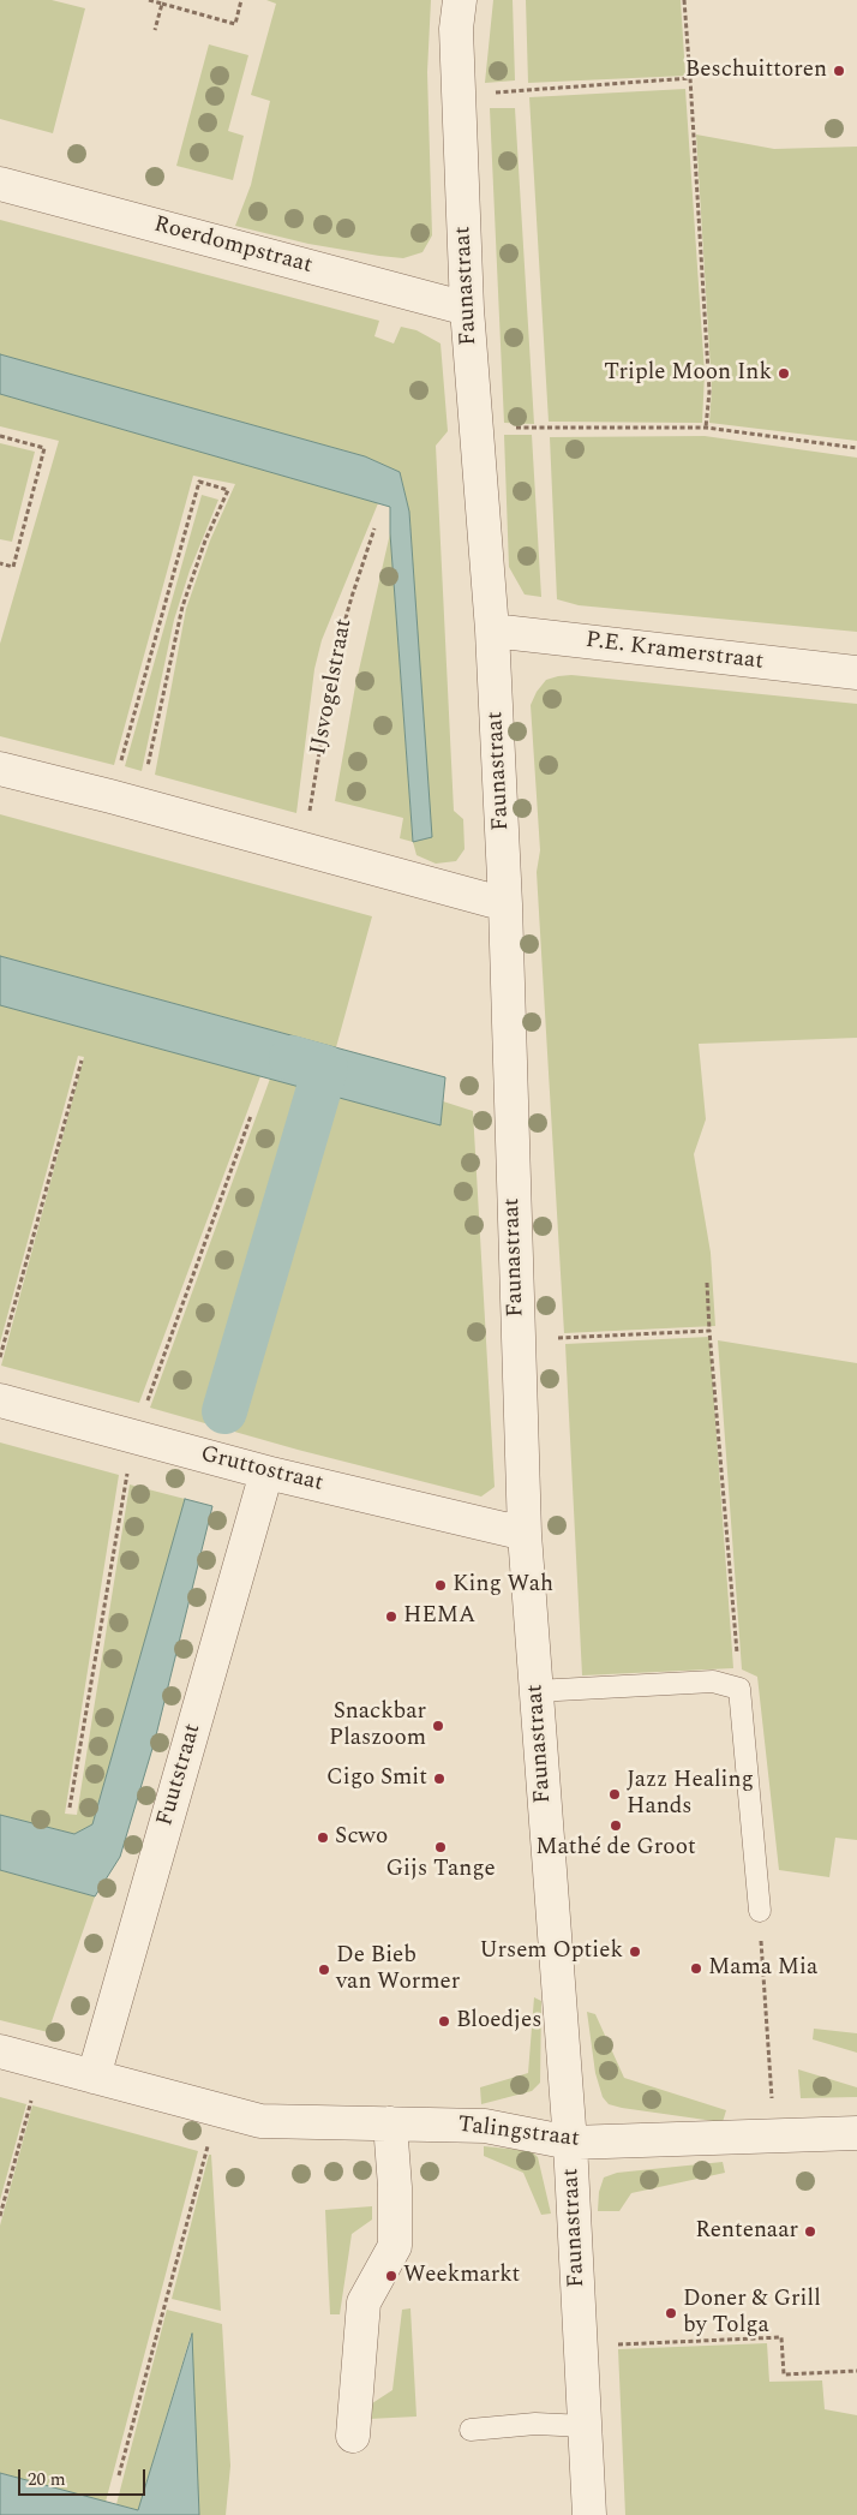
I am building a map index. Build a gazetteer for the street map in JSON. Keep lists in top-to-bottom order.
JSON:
{
  "streets": {
    "street": [
      "Roerdompstraat",
      "Faunastraat",
      "P.E. Kramerstraat",
      "Gruttostraat",
      "Fuutstraat",
      "Talingstraat"
    ],
    "path": ["IJsvogelstraat"]
  },
  "crossings": [
    ["Roerdompstraat", "Faunastraat"],
    ["Faunastraat", "P.E. Kramerstraat"],
    ["Faunastraat", "Gruttostraat"],
    ["Faunastraat", "Talingstraat"],
    ["Gruttostraat", "Fuutstraat"],
    ["Fuutstraat", "Talingstraat"]
  ],
  "places": [
    "Beschuittoren",
    "Triple Moon Ink",
    "King Wah",
    "HEMA",
    "Snackbar Plaszoom",
    "Cigo Smit",
    "Jazz Healing Hands",
    "Mathé de Groot",
    "Scwo",
    "Gijs Tange",
    "Ursem Optiek",
    "Mama Mia",
    "De Bieb van Wormer",
    "Bloedjes",
    "Rentenaar",
    "Weekmarkt",
    "Doner & Grill by Tolga"
  ],
  "scale_bar": "20 m"
}
